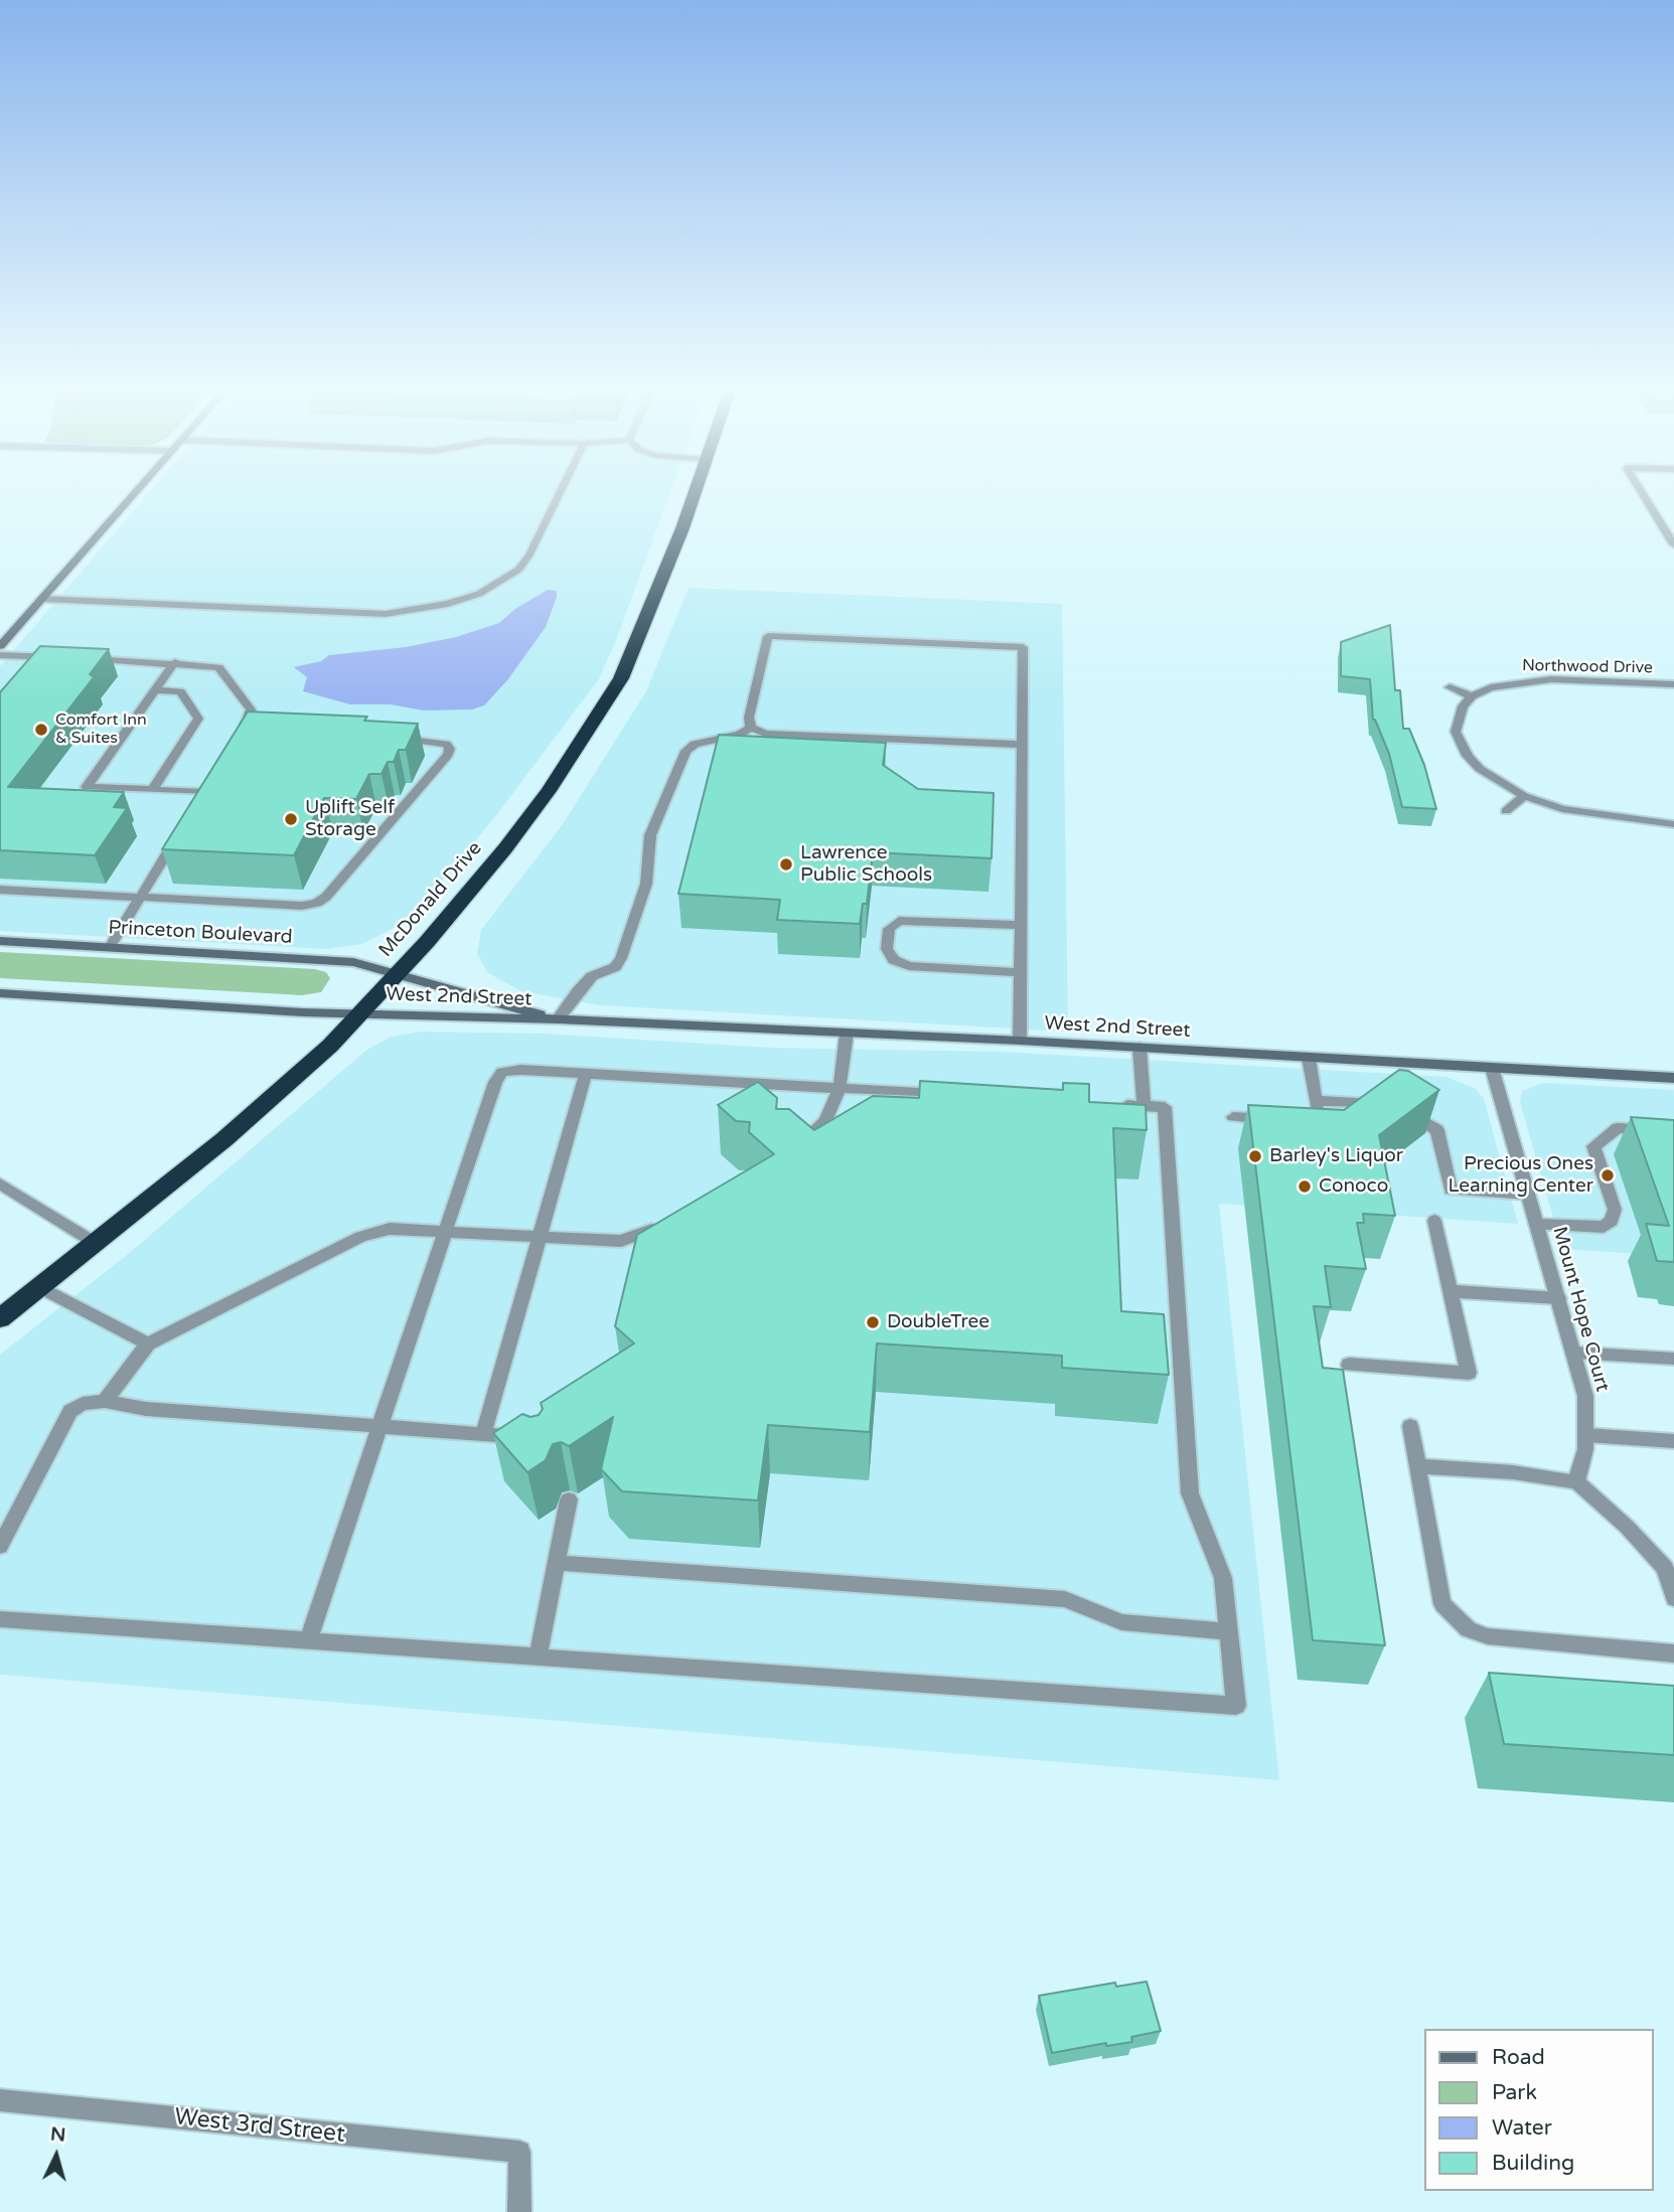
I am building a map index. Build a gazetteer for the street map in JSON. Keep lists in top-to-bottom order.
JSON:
{
  "streets": {
    "highway": ["McDonald Drive"],
    "street": [
      "Northwood Drive",
      "Princeton Boulevard",
      "West 2nd Street",
      "Mount Hope Court",
      "West 3rd Street"
    ]
  },
  "crossings": [
    ["McDonald Drive", "Princeton Boulevard"],
    ["McDonald Drive", "West 2nd Street"],
    ["Princeton Boulevard", "West 2nd Street"],
    ["West 2nd Street", "Mount Hope Court"]
  ],
  "places": [
    "Comfort Inn & Suites",
    "Uplift Self Storage",
    "Lawrence Public Schools",
    "Barley's Liquor",
    "Precious Ones Learning Center",
    "Conoco",
    "DoubleTree"
  ],
  "legend": [
    "Road",
    "Park",
    "Water",
    "Building"
  ],
  "north": "top"
}
